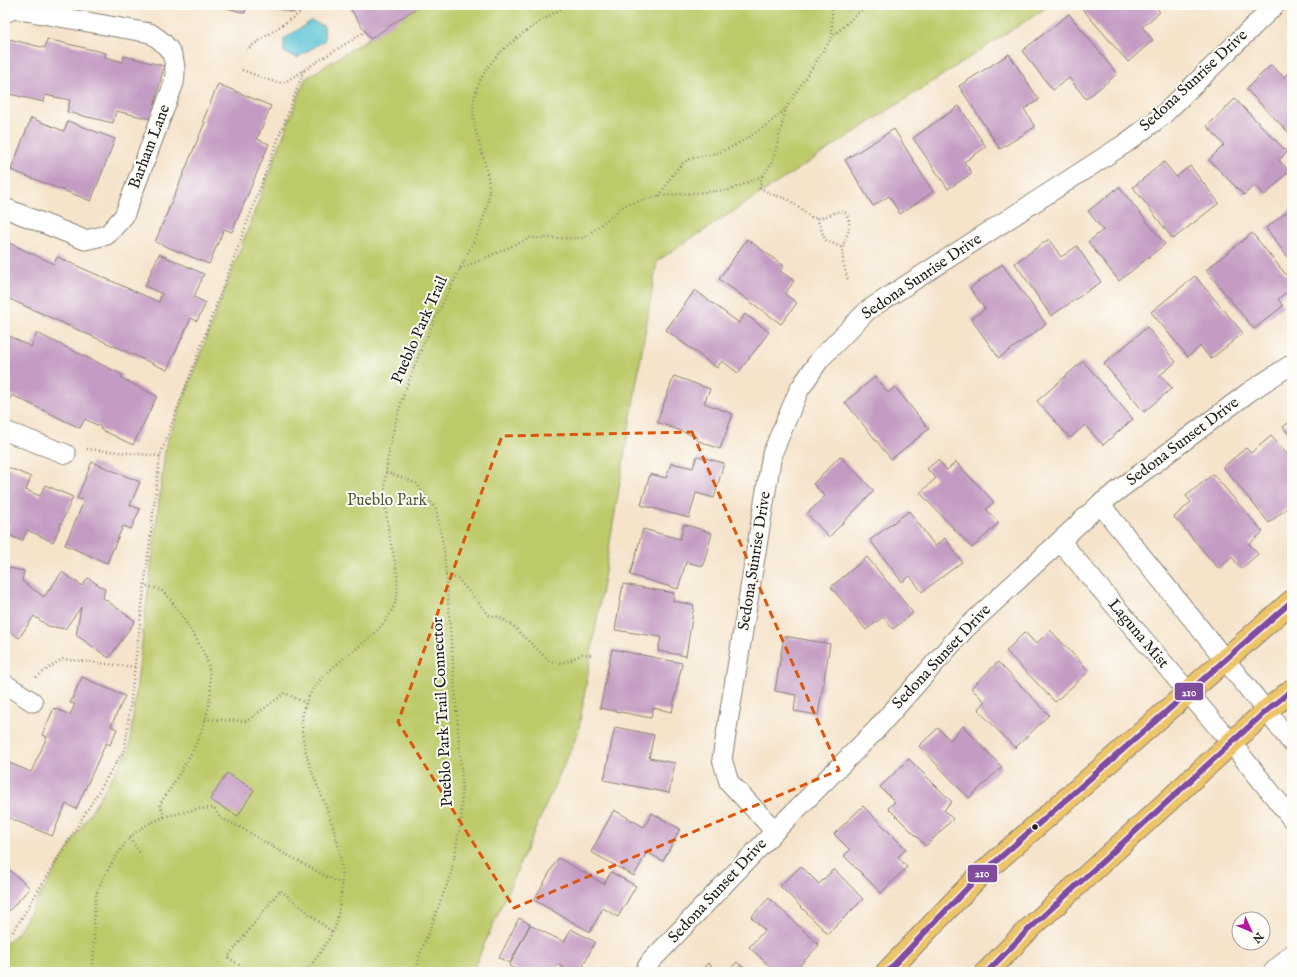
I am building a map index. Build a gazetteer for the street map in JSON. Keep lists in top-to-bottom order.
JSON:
{
  "streets": {
    "street": [
      "Sedona Sunrise Drive",
      "Barham Lane",
      "Sedona Sunset Drive",
      "Laguna Mist"
    ],
    "path": ["Pueblo Park Trail", "Pueblo Park Trail Connector"]
  },
  "crossings": [
    ["Sedona Sunrise Drive", "Sedona Sunset Drive"],
    ["Pueblo Park Trail", "Pueblo Park Trail Connector"],
    ["Sedona Sunset Drive", "Laguna Mist"]
  ],
  "parks": ["Pueblo Park"],
  "lines": ["transit line 210"],
  "north": "bottom right"
}
